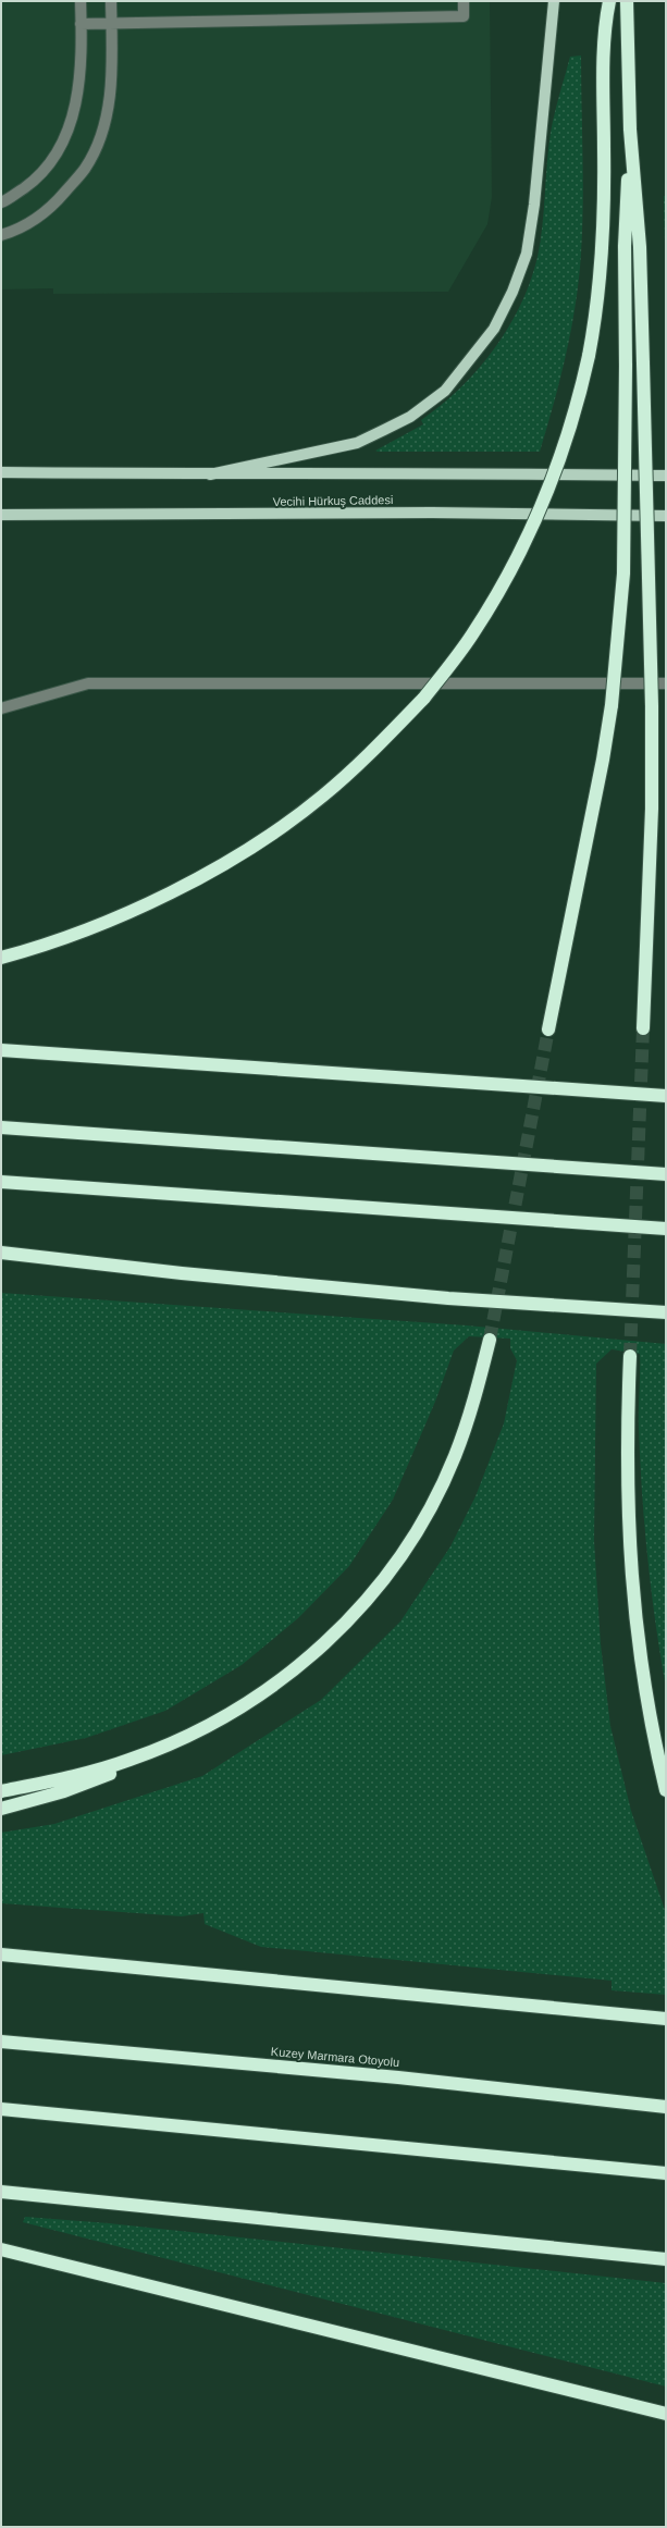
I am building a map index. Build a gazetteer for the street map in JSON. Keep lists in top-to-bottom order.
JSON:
{
  "streets": {
    "highway": ["Kuzey Marmara Otoyolu"],
    "main road": ["Vecihi Hürkuş Caddesi"]
  }
}
